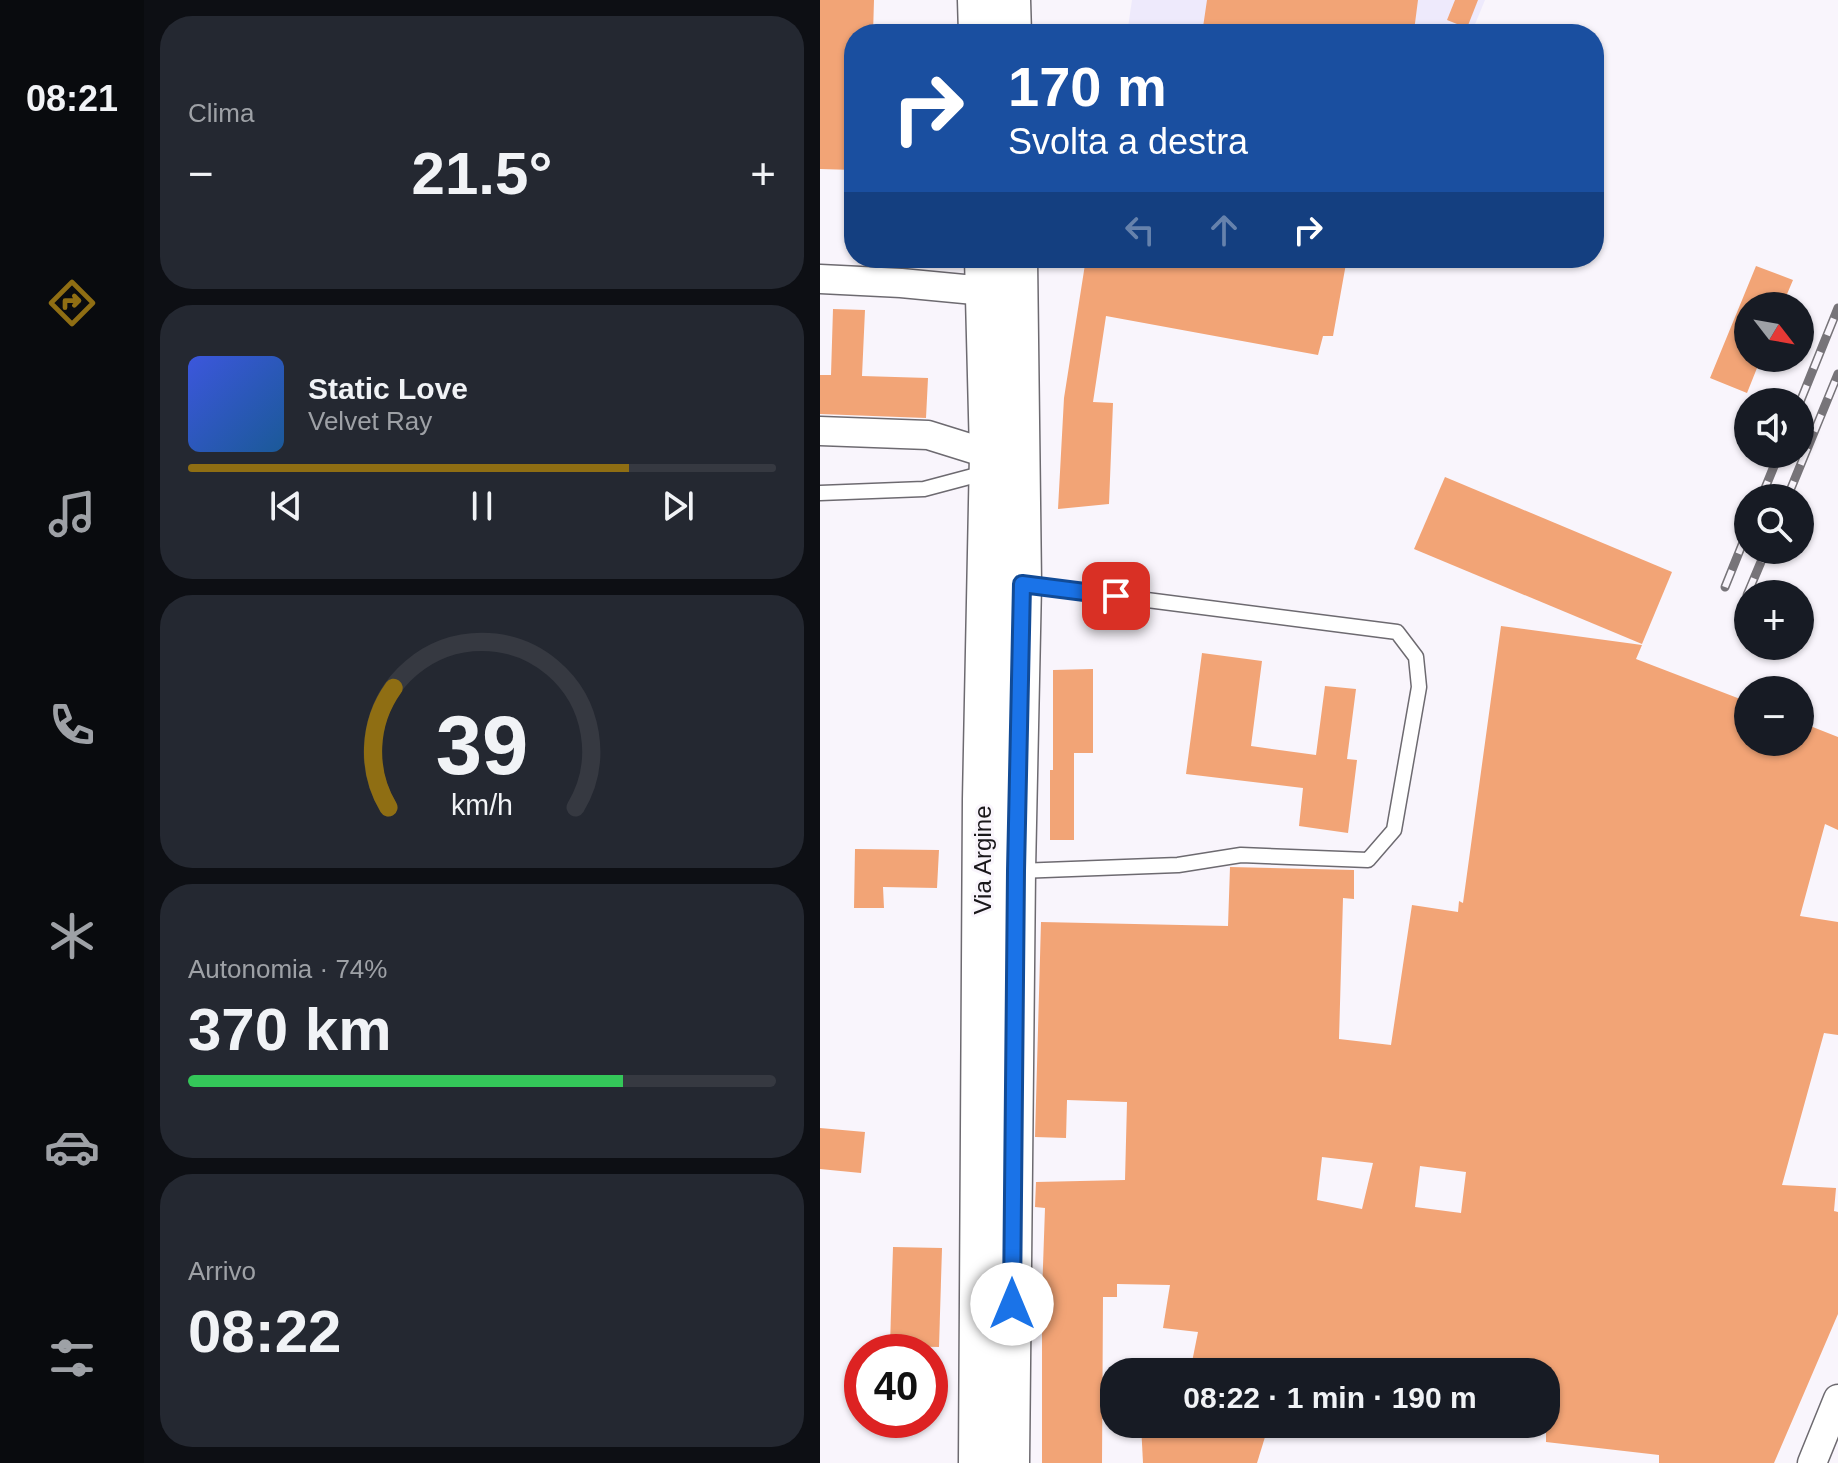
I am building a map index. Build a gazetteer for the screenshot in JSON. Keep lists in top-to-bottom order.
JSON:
{
  "streets": {
    "street": ["Via Argine"]
  },
  "north": "bottom right",
  "page": {
    "tabs": "08:21",
    "tile": [
      "Clima",
      ["Autonomia · 74%", "370 km"],
      ["Arrivo", "08:22"]
    ],
    "turn": ["170 m", "Svolta a destra"],
    "heat": ["−", "21.5°", "+"],
    "map_buttons": ["+", "−"],
    "song": ["Static Love", "Velvet Ray"],
    "limit": "40",
    "trip": "08:22 · 1 min · 190 m",
    "gauge": ["39", "km/h"]
  }
}
